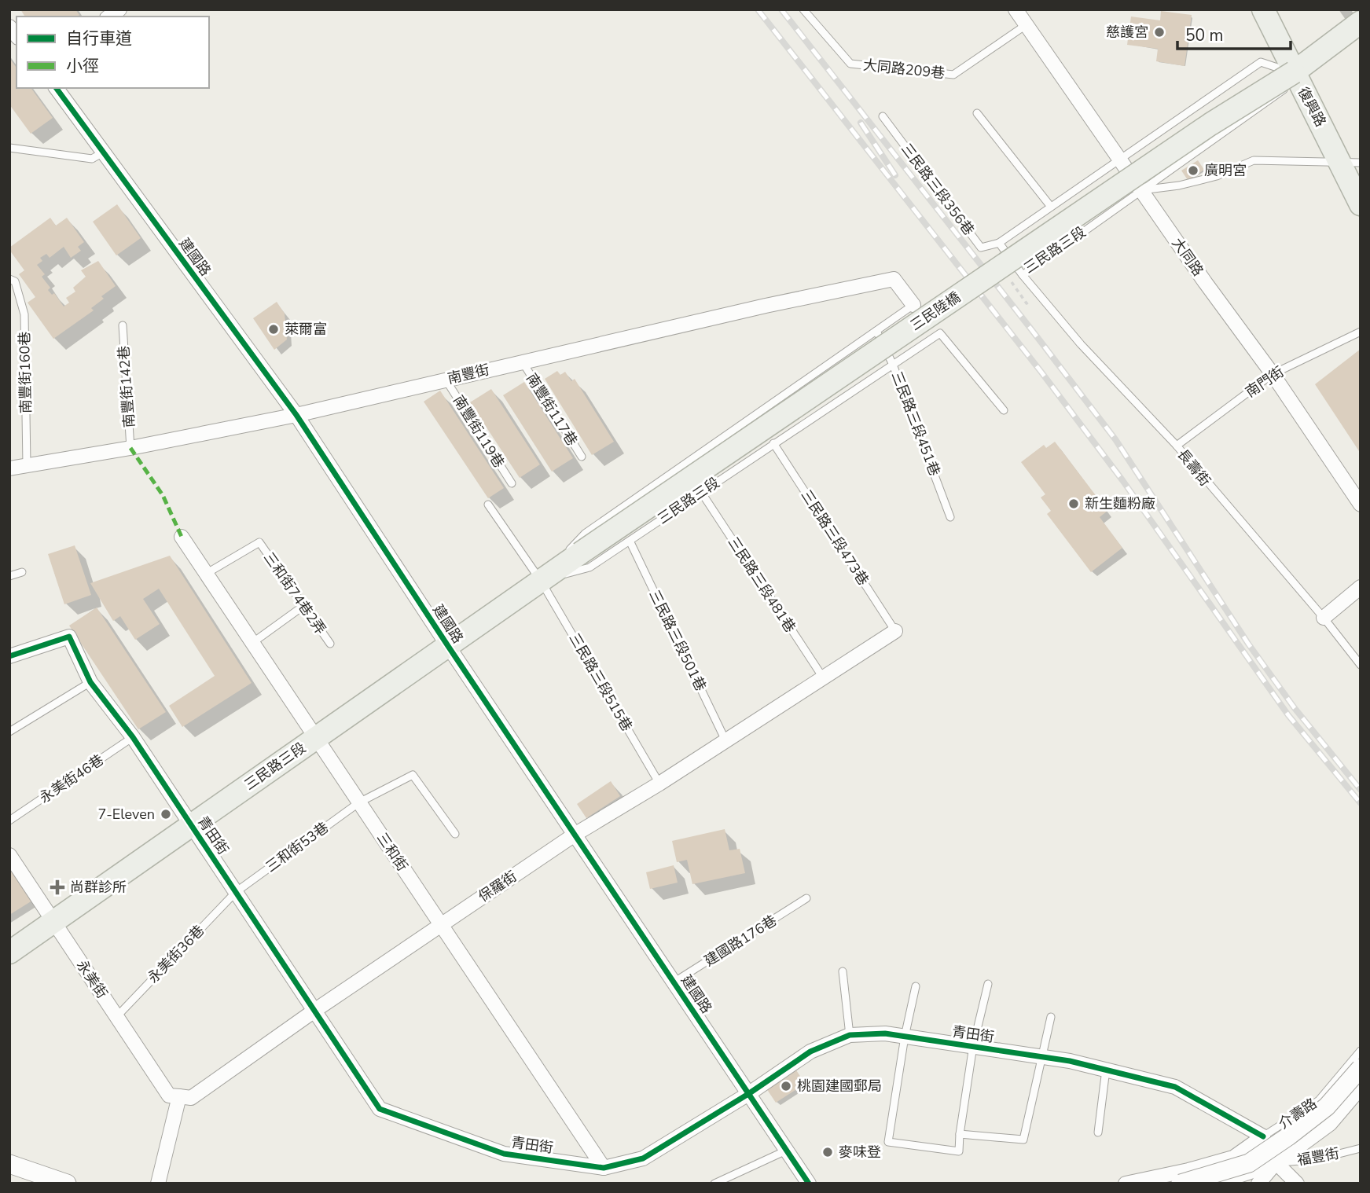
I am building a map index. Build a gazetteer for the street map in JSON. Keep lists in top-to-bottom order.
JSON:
{
  "streets": {
    "main road": ["復興路", "三民路三段", "三民陸橋"],
    "street": [
      "建國路",
      "大同路",
      "南豐街",
      "青田街",
      "三和街",
      "保羅街",
      "永美街",
      "介壽路"
    ],
    "lane": [
      "大同路209巷",
      "三民路三段356巷",
      "南豐街160巷",
      "南門街",
      "南豐街142巷",
      "南豐街117巷",
      "三民路三段451巷",
      "南豐街119巷",
      "長壽街",
      "三民路三段473巷",
      "三民路三段481巷",
      "三和街74巷2弄",
      "三民路三段501巷",
      "三民路三段515巷",
      "永美街46巷",
      "三和街53巷",
      "建國路176巷",
      "永美街36巷",
      "福豐街"
    ]
  },
  "crossings": [
    ["大同路209巷", "大同路"],
    ["復興路", "三民路三段"],
    ["復興路", "三民陸橋"],
    ["三民路三段356巷", "三民路三段"],
    ["三民路三段", "建國路"],
    ["三民路三段", "大同路"],
    ["三民路三段", "三民陸橋"],
    ["三民路三段", "南豐街"],
    ["三民路三段", "三民路三段451巷"],
    ["三民路三段", "長壽街"],
    ["三民路三段", "三民路三段473巷"],
    ["三民路三段", "三民路三段481巷"],
    ["三民路三段", "三民路三段501巷"],
    ["三民路三段", "三民路三段515巷"],
    ["三民路三段", "青田街"],
    ["三民路三段", "三和街"],
    ["三民路三段", "永美街"],
    ["建國路", "南豐街"],
    ["建國路", "青田街"],
    ["建國路", "保羅街"],
    ["建國路", "建國路176巷"],
    ["大同路", "南門街"],
    ["南豐街160巷", "南豐街"],
    ["南豐街", "南豐街142巷"],
    ["南豐街", "南豐街117巷"],
    ["南豐街", "南豐街119巷"],
    ["南門街", "長壽街"],
    ["三民路三段473巷", "保羅街"],
    ["三民路三段481巷", "保羅街"],
    ["三和街74巷2弄", "三和街"],
    ["三民路三段501巷", "保羅街"],
    ["三民路三段515巷", "保羅街"],
    ["永美街46巷", "青田街"],
    ["青田街", "三和街53巷"],
    ["青田街", "三和街"],
    ["青田街", "保羅街"],
    ["青田街", "永美街36巷"],
    ["青田街", "介壽路"],
    ["三和街53巷", "三和街"],
    ["三和街53巷", "永美街36巷"],
    ["三和街", "保羅街"],
    ["保羅街", "永美街"],
    ["永美街36巷", "永美街"],
    ["介壽路", "福豐街"]
  ],
  "places": {
    "other": [
      "慈護宮",
      "廣明宮",
      "萊爾富",
      "新生麵粉廠",
      "7-Eleven",
      "桃園建國郵局",
      "麥味登"
    ],
    "health": ["尚群診所"]
  },
  "legend": ["自行車道", "小徑"],
  "scale_bar": "50 m"
}
